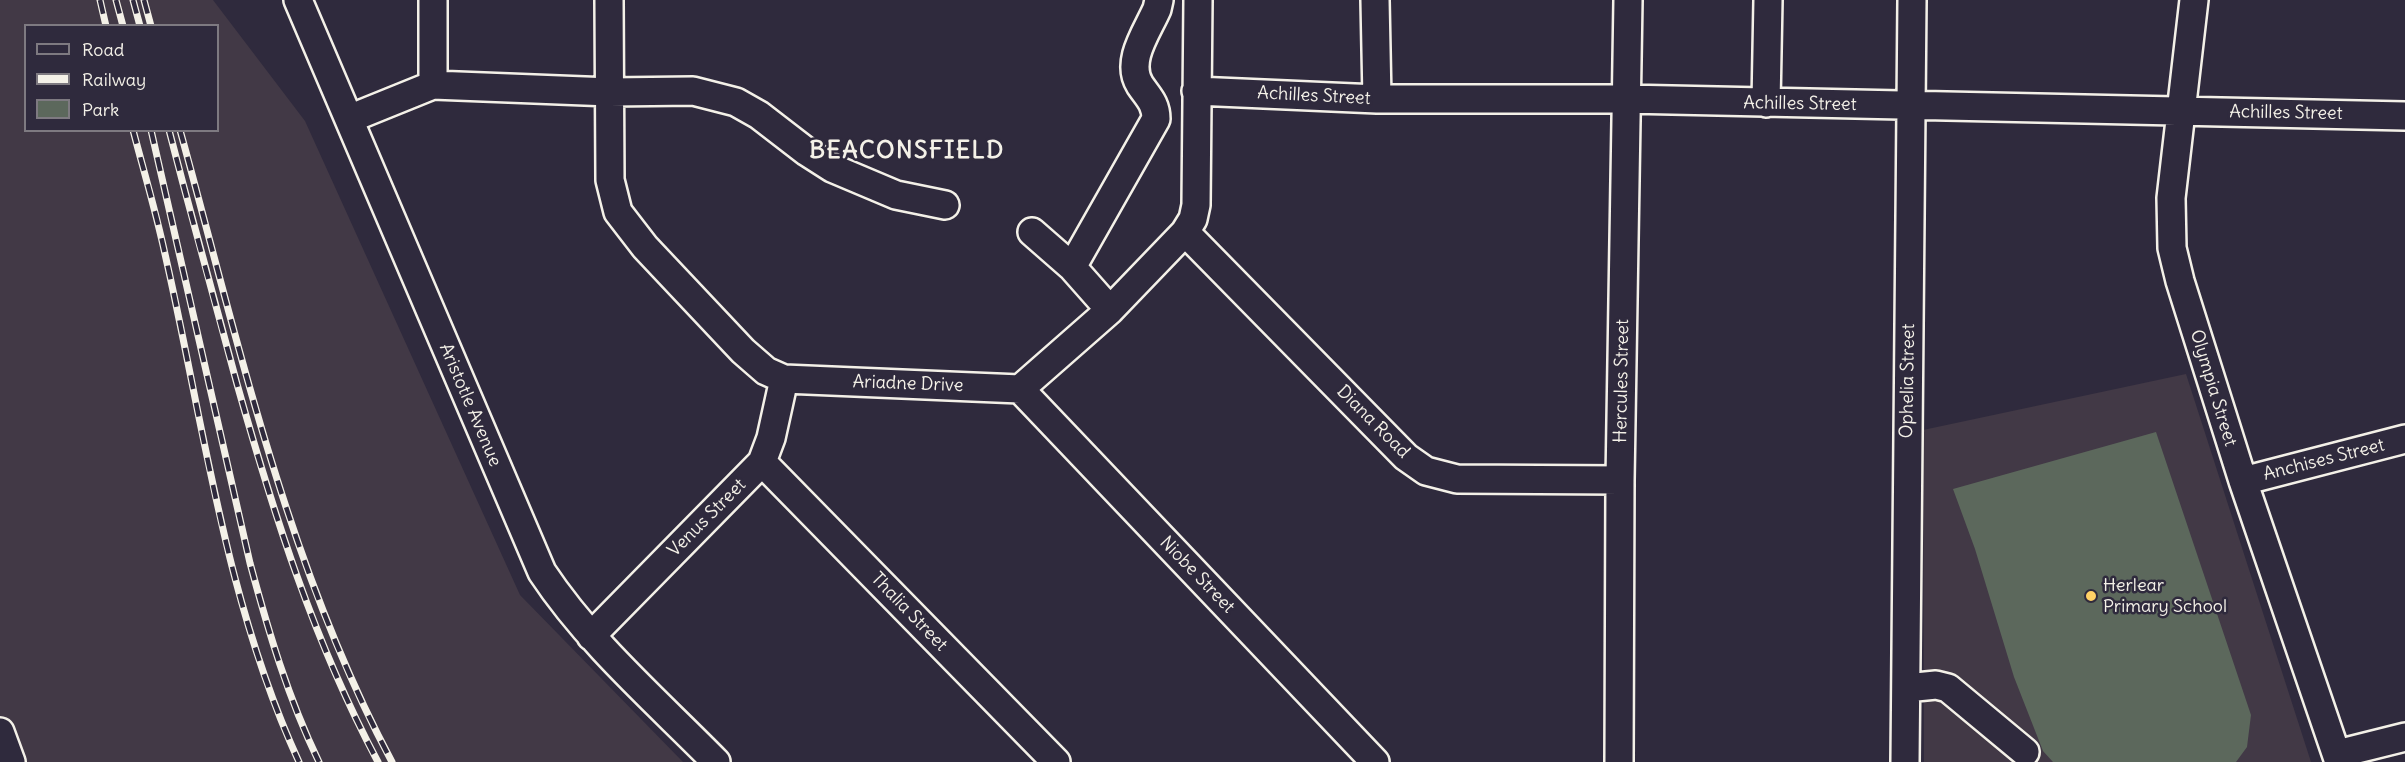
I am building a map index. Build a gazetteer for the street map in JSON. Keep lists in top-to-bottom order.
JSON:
{
  "streets": {
    "street": [
      "Achilles Street",
      "Hercules Street",
      "Ophelia Street",
      "Ariadne Drive",
      "Olympia Street",
      "Aristotle Avenue",
      "Diana Road",
      "Anchises Street",
      "Venus Street",
      "Niobe Street",
      "Thalia Street"
    ]
  },
  "crossings": [
    ["Achilles Street", "Hercules Street"],
    ["Achilles Street", "Ophelia Street"],
    ["Achilles Street", "Olympia Street"],
    ["Hercules Street", "Diana Road"],
    ["Ariadne Drive", "Venus Street"],
    ["Ariadne Drive", "Niobe Street"],
    ["Olympia Street", "Anchises Street"],
    ["Aristotle Avenue", "Venus Street"],
    ["Venus Street", "Thalia Street"]
  ],
  "districts": ["BEACONSFIELD"],
  "places": ["Herlear Primary School"],
  "legend": ["Road", "Railway", "Park"]
}
